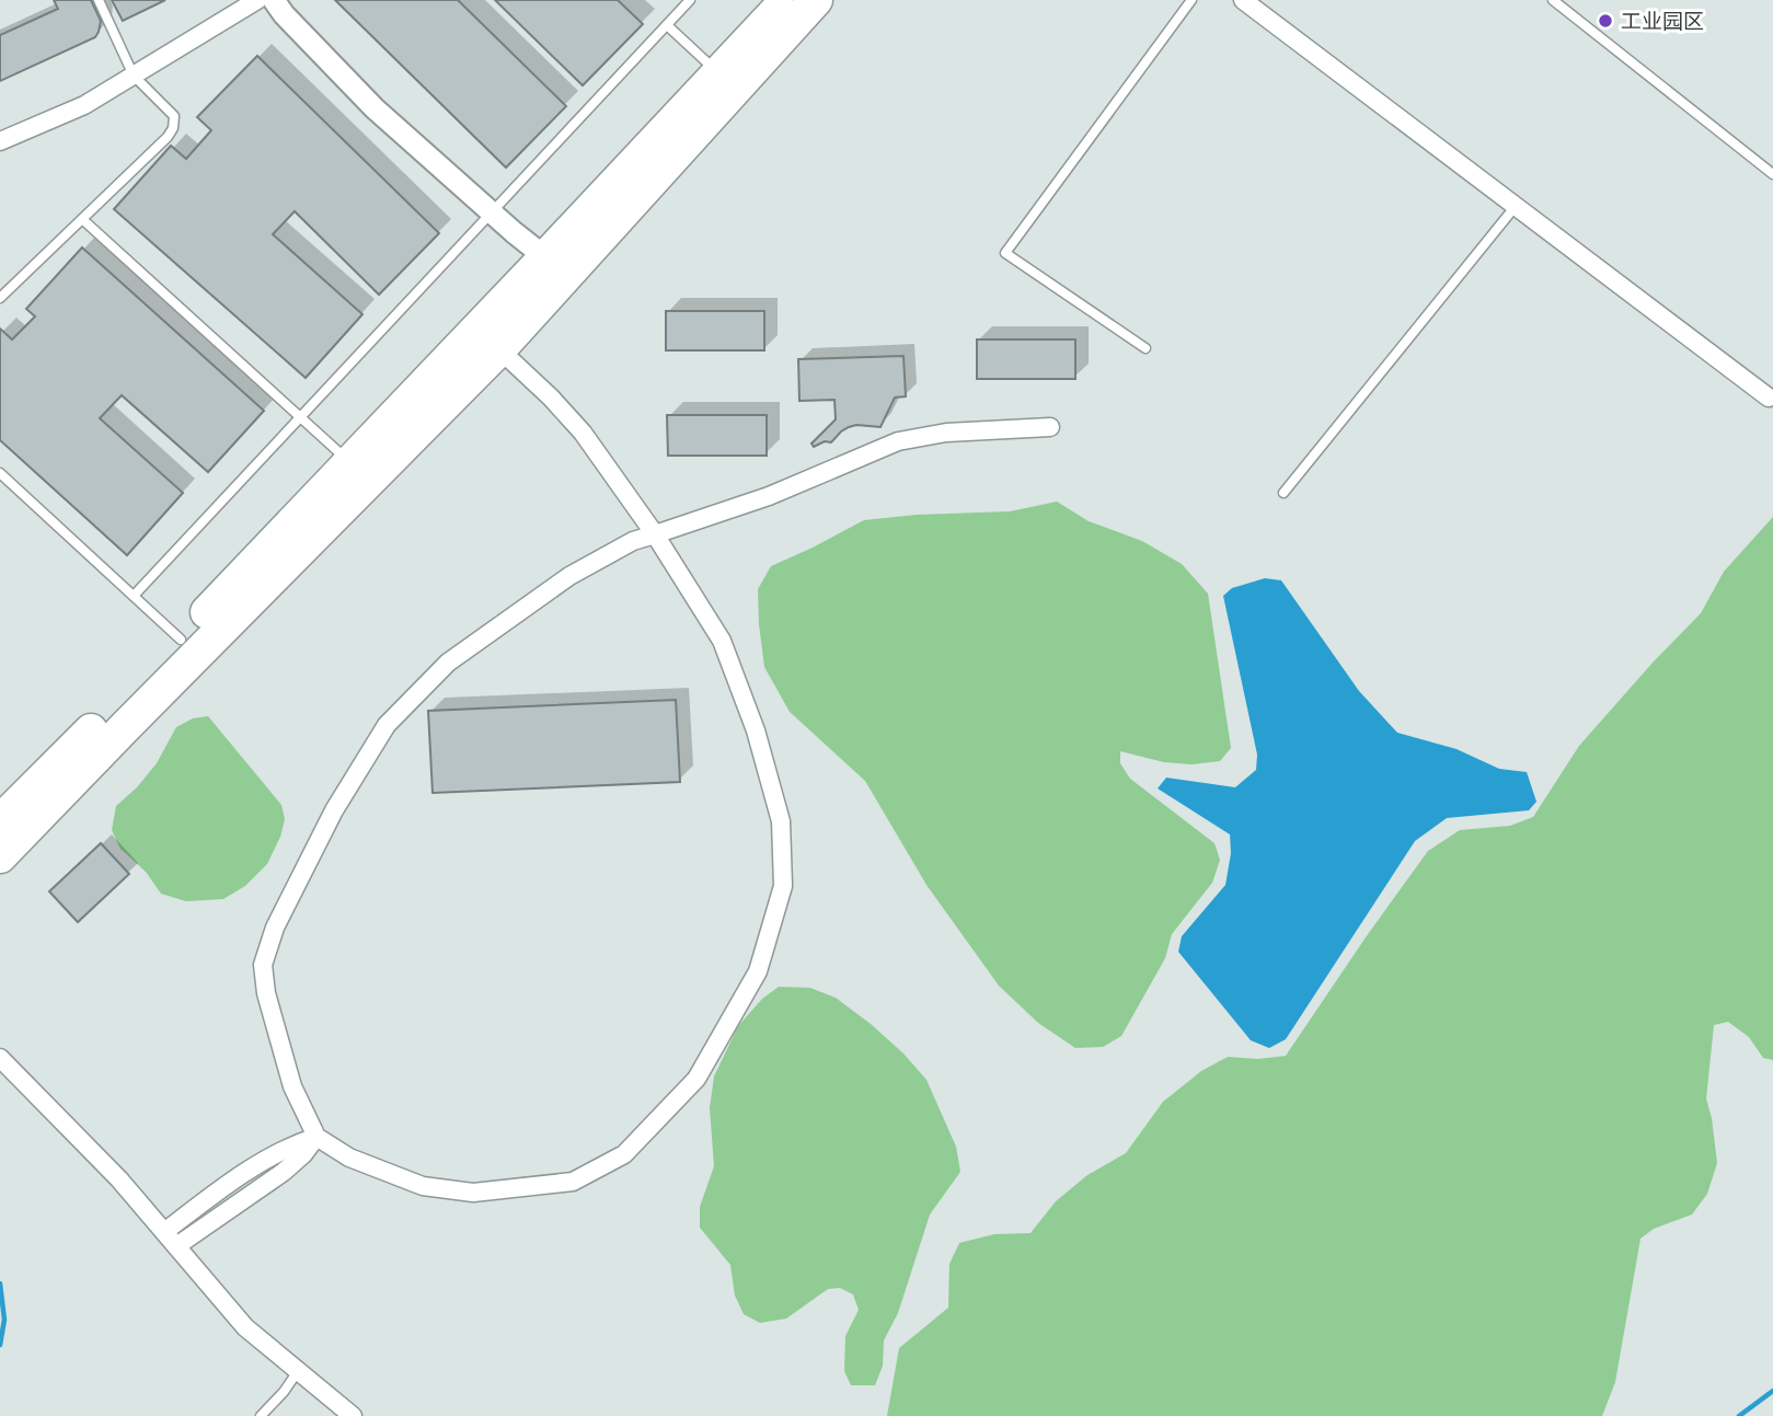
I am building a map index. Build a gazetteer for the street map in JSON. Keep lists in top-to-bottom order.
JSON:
{
  "places": ["工业园区"]
}
